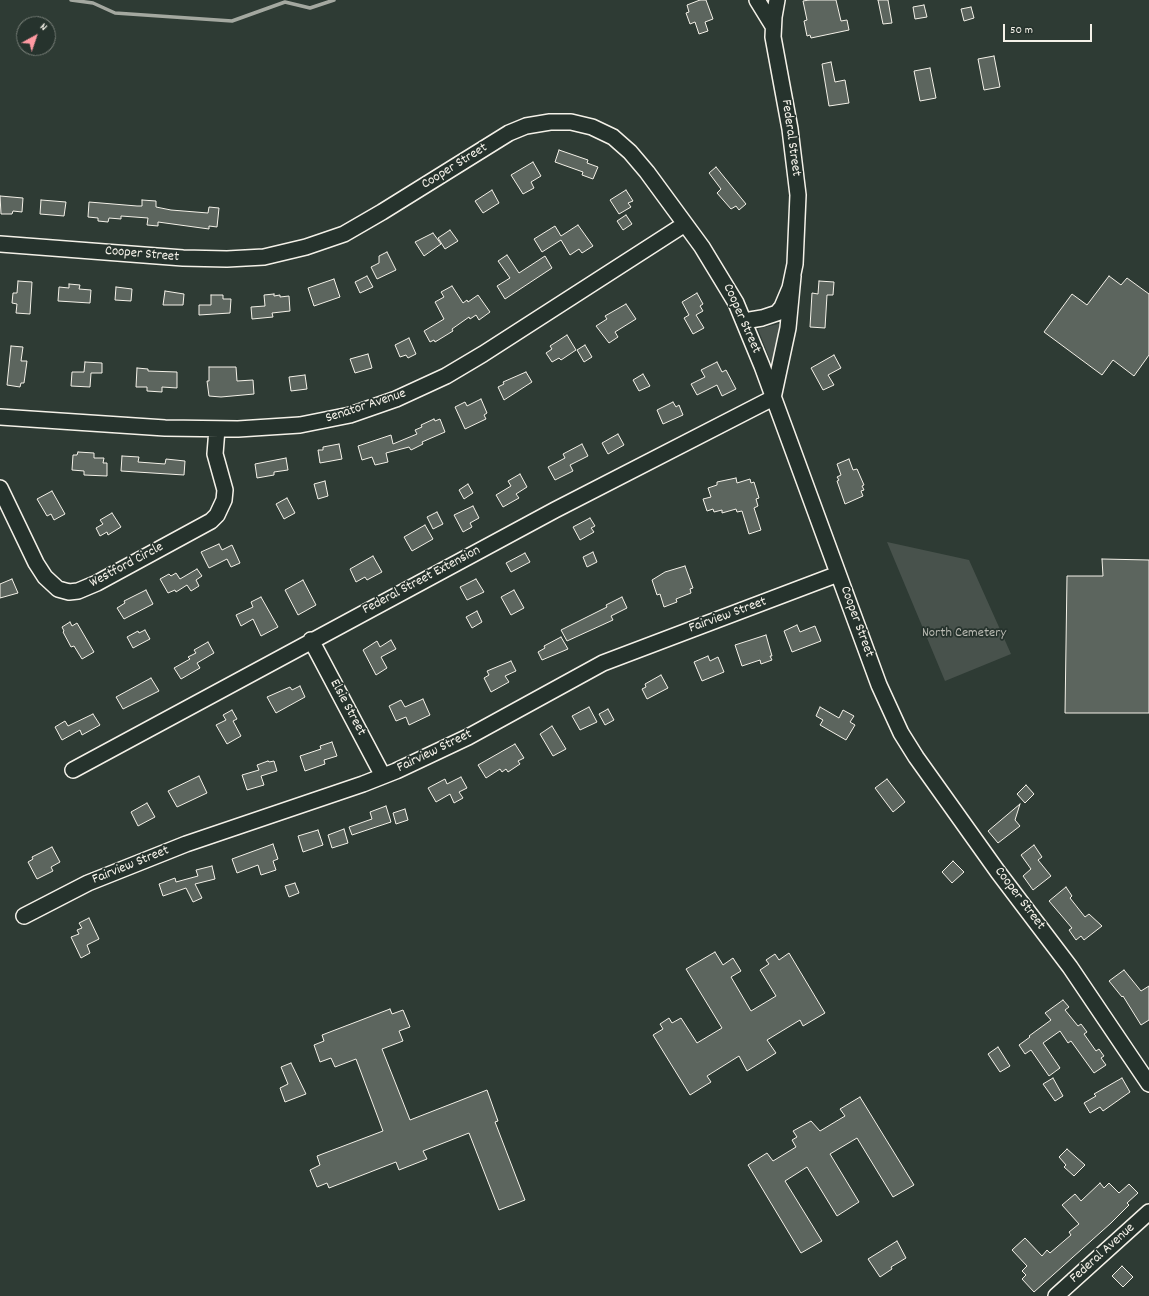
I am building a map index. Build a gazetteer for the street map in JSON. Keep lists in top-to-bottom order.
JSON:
{
  "streets": {
    "street": [
      "Federal Street",
      "Cooper Street",
      "Senator Avenue",
      "Westford Circle",
      "Federal Street Extension",
      "Fairview Street",
      "Elsie Street",
      "Federal Avenue"
    ]
  },
  "crossings": [
    ["Federal Street", "Cooper Street"],
    ["Federal Street", "Federal Street Extension"],
    ["Cooper Street", "Senator Avenue"],
    ["Cooper Street", "Federal Street Extension"],
    ["Cooper Street", "Fairview Street"],
    ["Senator Avenue", "Westford Circle"],
    ["Federal Street Extension", "Elsie Street"],
    ["Fairview Street", "Elsie Street"]
  ],
  "parks": ["North Cemetery"],
  "scale_bar": "50 m",
  "north": "top right"
}
